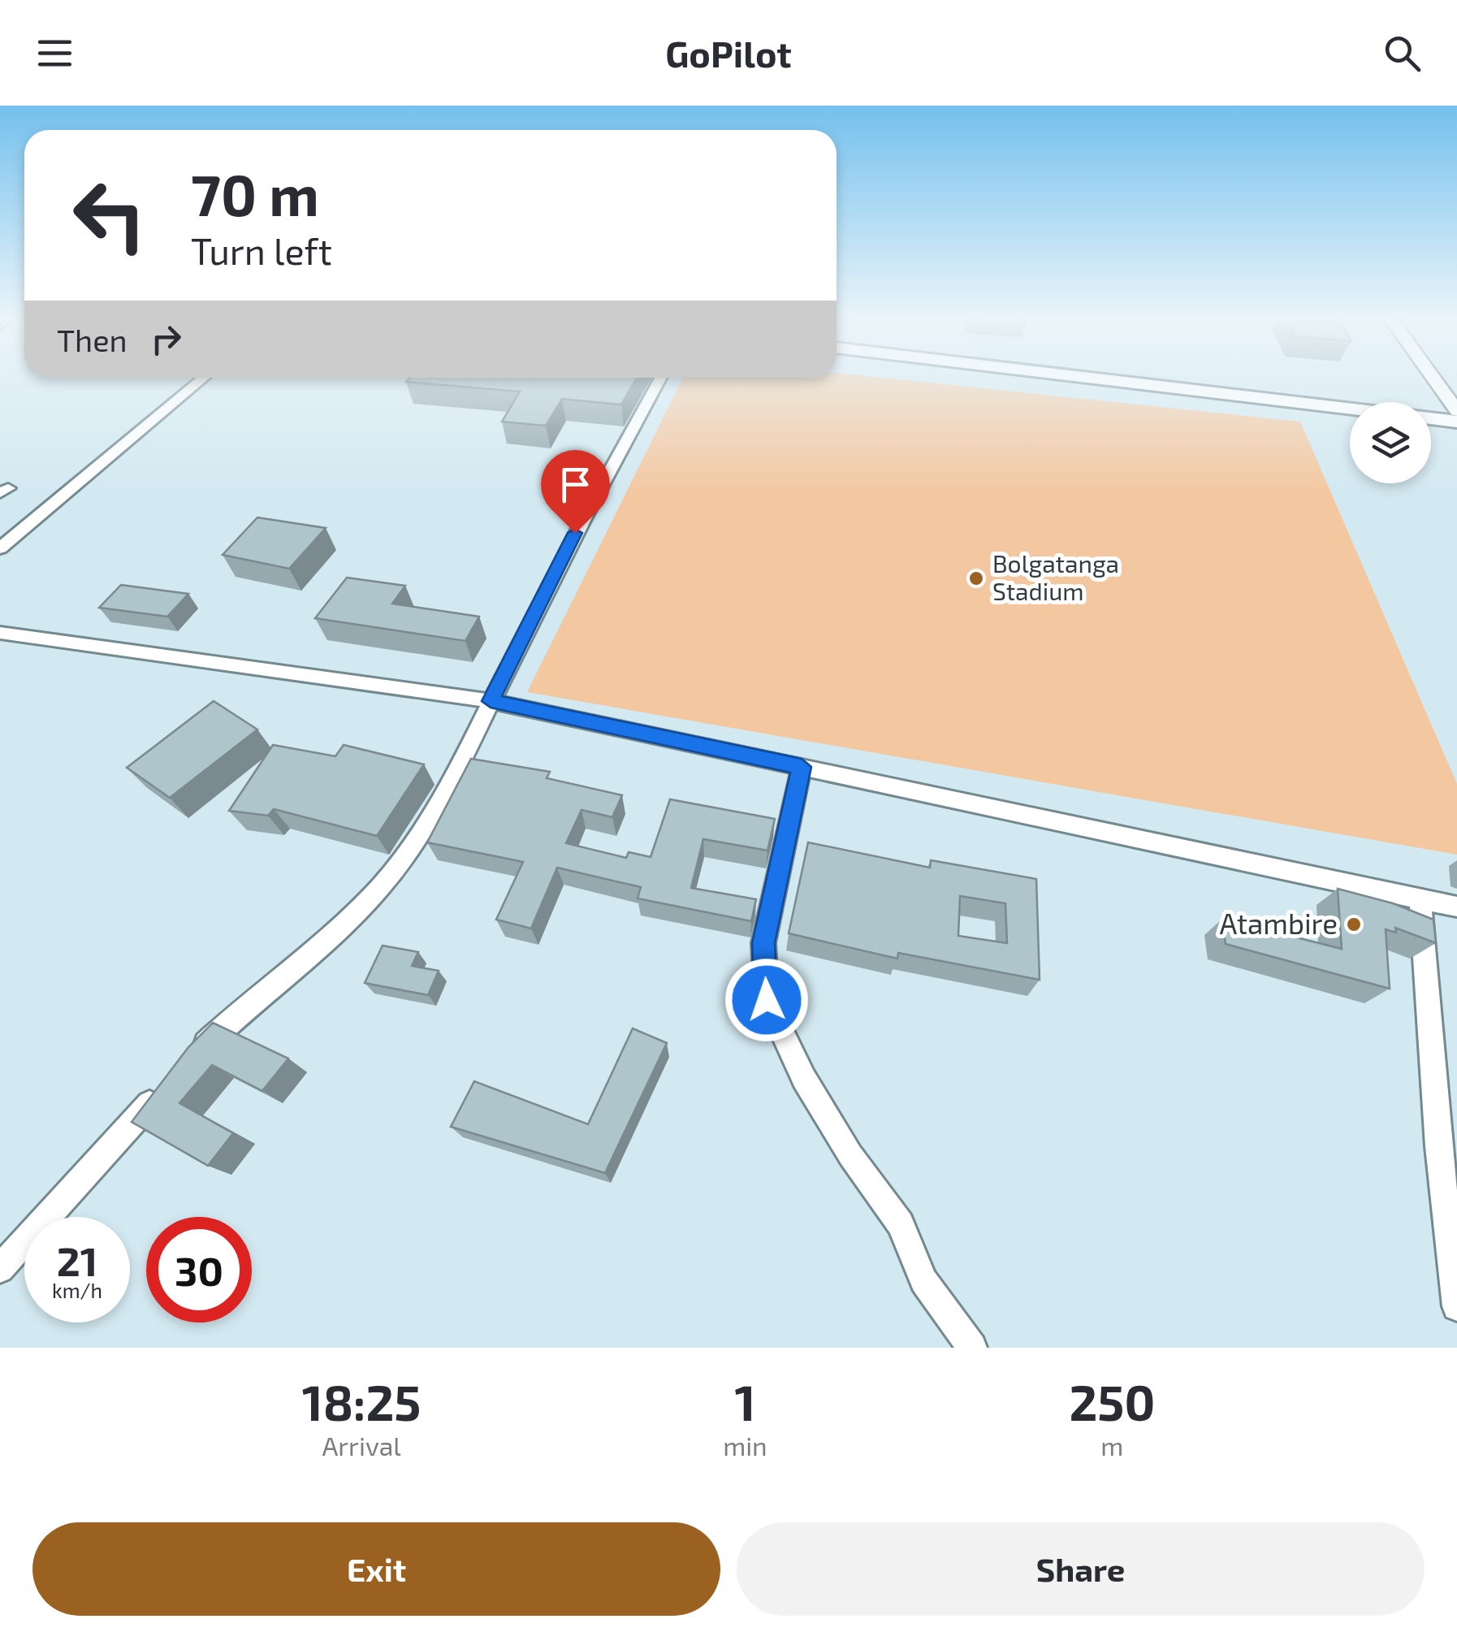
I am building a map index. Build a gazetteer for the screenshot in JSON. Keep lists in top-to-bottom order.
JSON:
{
  "places": ["Bolgatanga Stadium", "Atambire"],
  "page": {
    "header": "GoPilot",
    "turn": ["70 m", "Turn left"],
    "then": "Then",
    "speed": "21 km/h",
    "limit": "30",
    "eta": [
      "18:25",
      "Arrival",
      "1",
      "min",
      "250",
      "m"
    ],
    "buttons": ["Exit", "Share"]
  }
}
